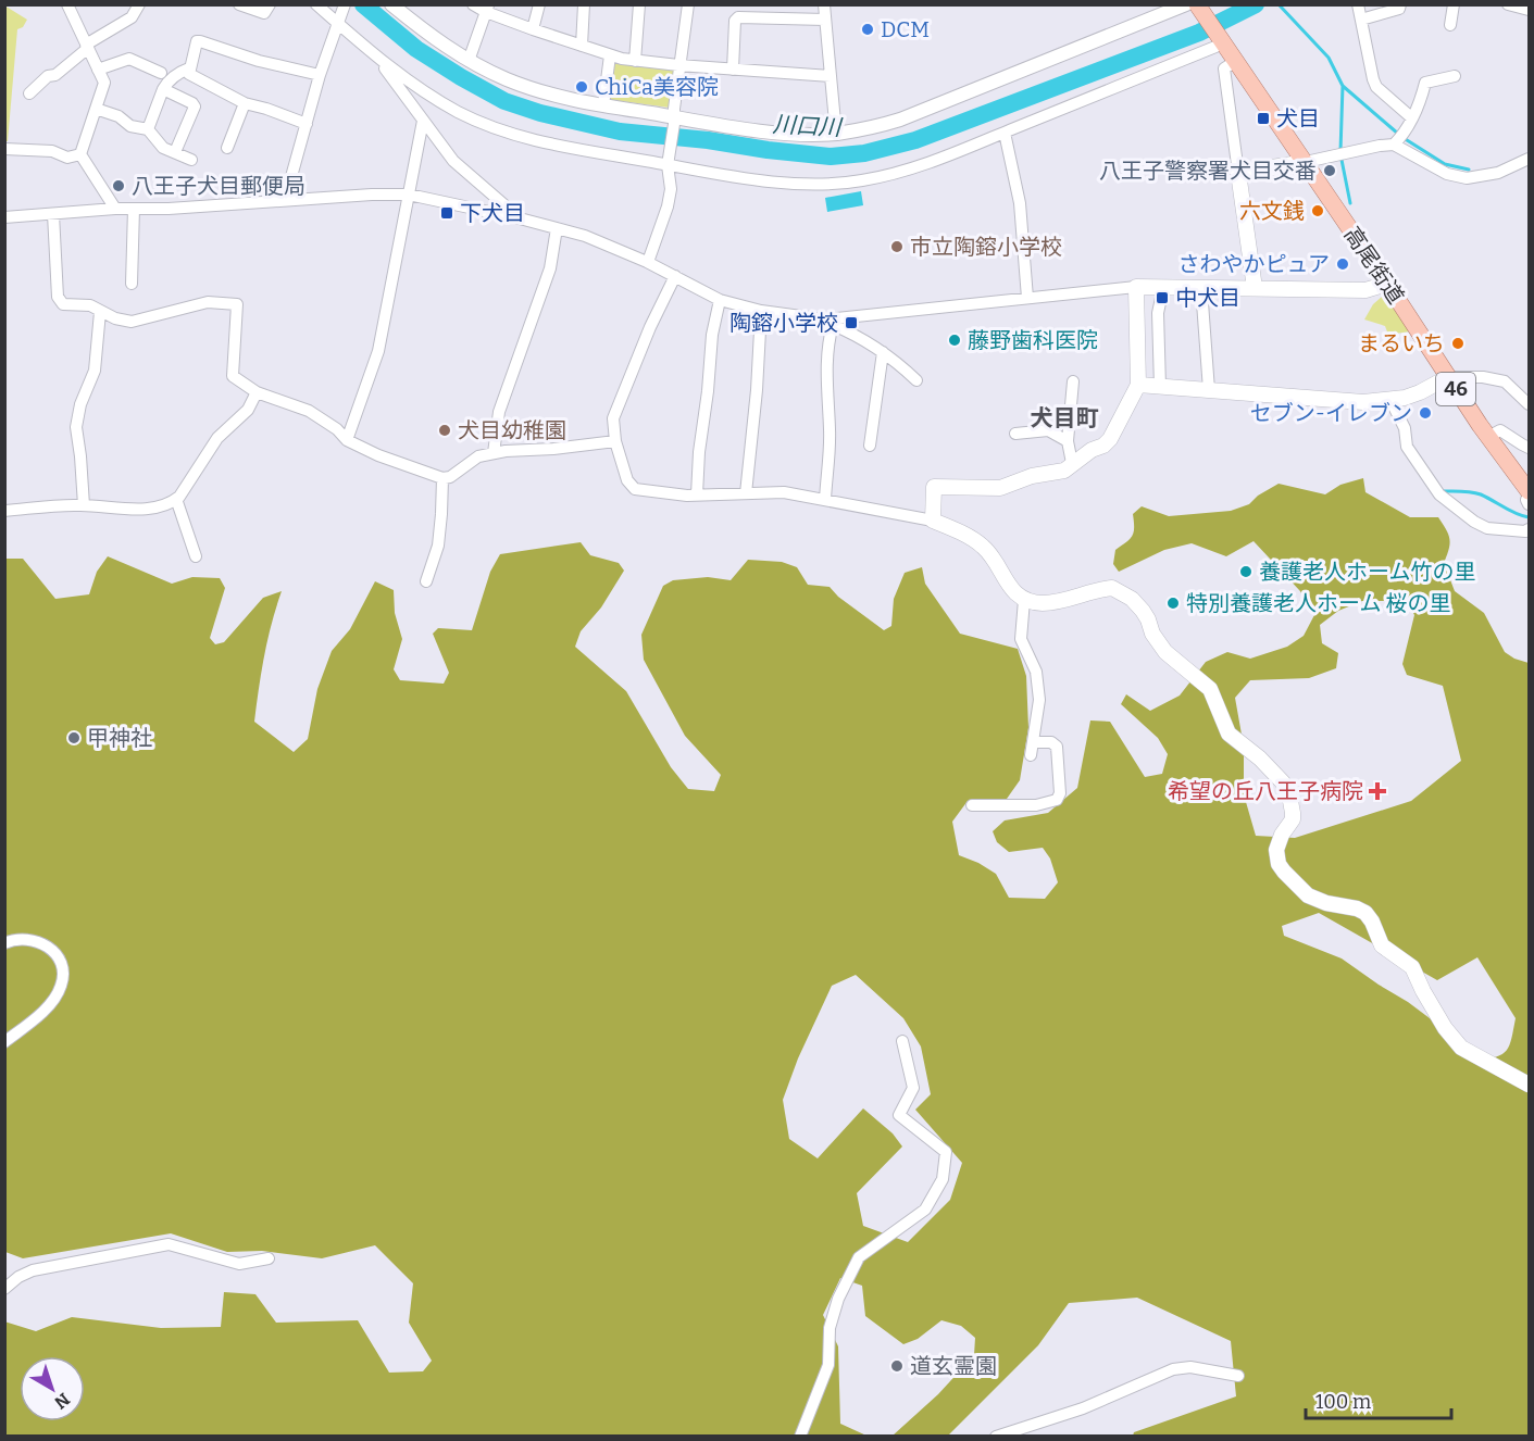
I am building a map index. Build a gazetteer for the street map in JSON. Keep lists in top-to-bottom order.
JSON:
{
  "streets": {
    "main road": ["高尾街道", "46"]
  },
  "crossings": [
    ["高尾街道", "46"]
  ],
  "districts": ["犬目町"],
  "water": ["川口川"],
  "places": {
    "other": [
      "DCM",
      "ChiCa美容院",
      "八王子警察署犬目交番",
      "八王子犬目郵便局",
      "六文銭",
      "市立陶鎔小学校",
      "さわやかピュア",
      "藤野歯科医院",
      "まるいち",
      "セブン-イレブン",
      "犬目幼稚園",
      "養護老人ホーム竹の里",
      "特別養護老人ホーム 桜の里",
      "甲神社",
      "道玄霊園"
    ],
    "transit": [
      "犬目",
      "下犬目",
      "中犬目",
      "陶鎔小学校"
    ],
    "health": ["希望の丘八王子病院"]
  },
  "scale_bar": "100 m",
  "north": "bottom right"
}
